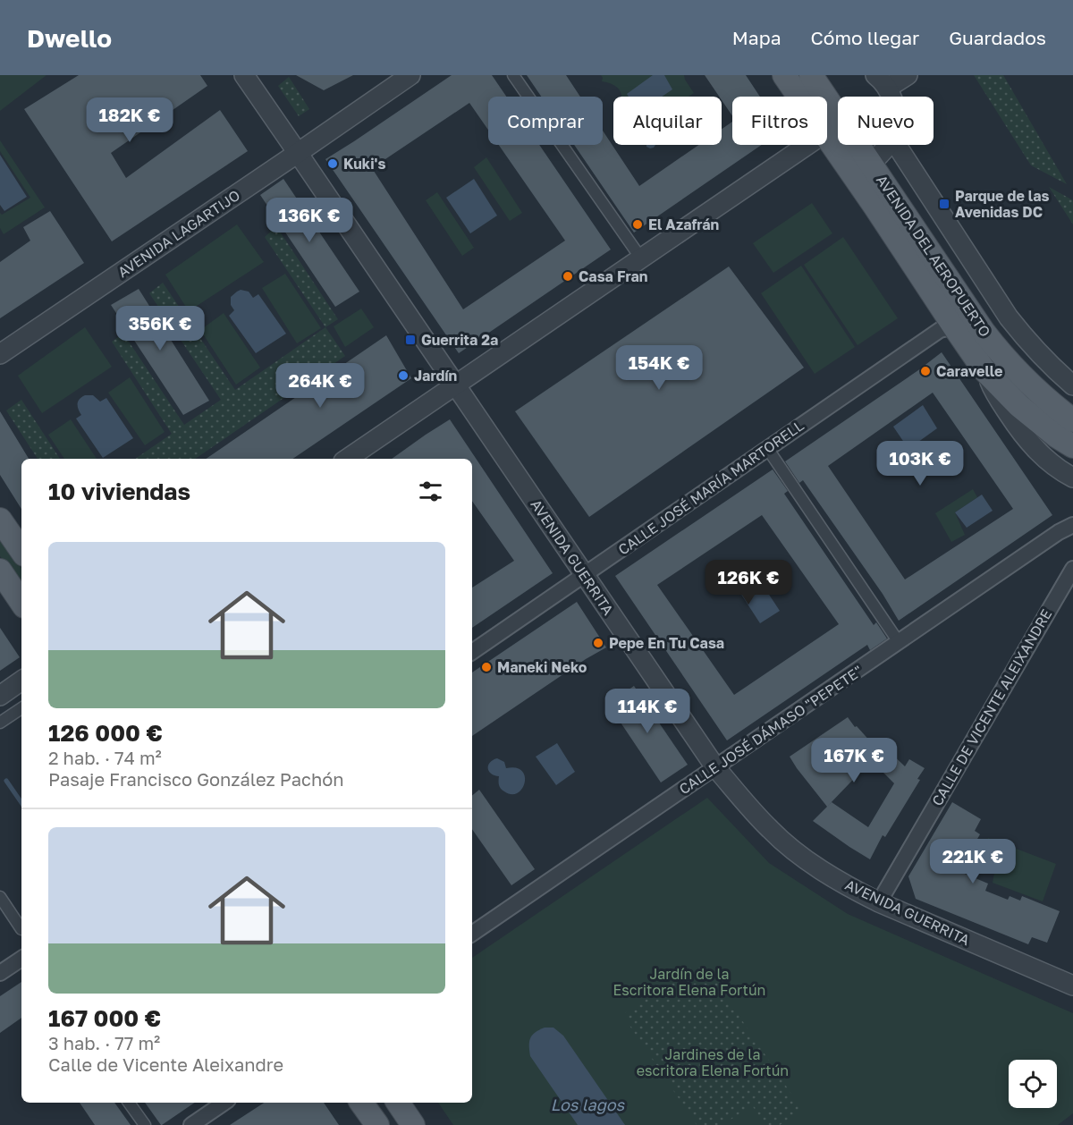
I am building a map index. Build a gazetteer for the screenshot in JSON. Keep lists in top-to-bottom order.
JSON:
{
  "streets": {
    "main road": ["AVENIDA DEL AEROPUERTO"],
    "street": [
      "AVENIDA LAGARTIJO",
      "CALLE JOSÉ MARÍA MARTORELL",
      "AVENIDA GUERRITA",
      "CALLE DE VICENTE ALEIXANDRE",
      "CALLE JOSÉ DÁMASO \"PEPETE\""
    ]
  },
  "crossings": [
    ["AVENIDA LAGARTIJO", "AVENIDA GUERRITA"],
    ["AVENIDA DEL AEROPUERTO", "CALLE JOSÉ MARÍA MARTORELL"],
    ["CALLE JOSÉ MARÍA MARTORELL", "AVENIDA GUERRITA"],
    ["AVENIDA GUERRITA", "CALLE DE VICENTE ALEIXANDRE"],
    ["AVENIDA GUERRITA", "CALLE JOSÉ DÁMASO \"PEPETE\""]
  ],
  "water": ["Los lagos"],
  "parks": ["Jardín de la Escritora Elena Fortún", "Jardines de la escritora Elena Fortún"],
  "places": {
    "other": [
      "Kuki's",
      "El Azafrán",
      "Casa Fran",
      "Caravelle",
      "Jardín",
      "Pepe En Tu Casa",
      "Maneki Neko"
    ],
    "transit": ["Parque de las Avenidas DC", "Guerrita 2ª"]
  },
  "page": {
    "header": "Dwello",
    "nav": ["Mapa", "Cómo llegar", "Guardados"],
    "chip": [
      "Comprar",
      "Alquilar",
      "Filtros",
      "Nuevo"
    ],
    "price": [
      "182K €",
      "136K €",
      "356K €",
      "154K €",
      "264K €",
      "103K €",
      "126K €",
      "114K €",
      "167K €",
      "221K €"
    ],
    "heading": "10 viviendas",
    "list": [
      {
        "name": "126 000 €",
        "note": "2 hab. · 74 m² · Pasaje Francisco González Pachón"
      },
      {
        "name": "167 000 €",
        "note": "3 hab. · 77 m² · Calle de Vicente Aleixandre"
      }
    ]
  }
}
